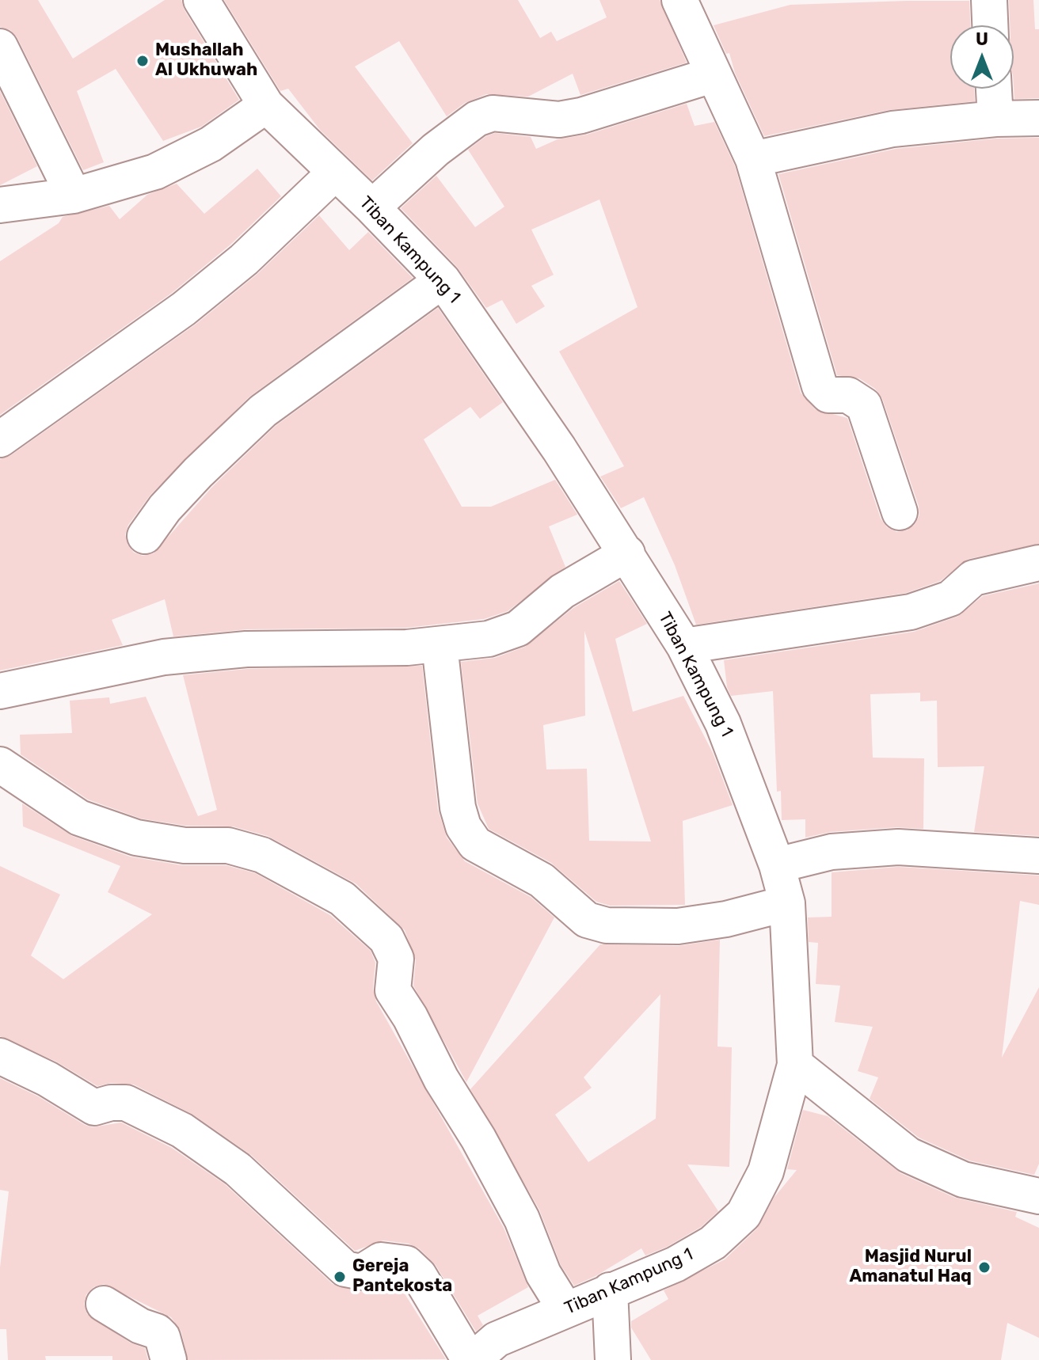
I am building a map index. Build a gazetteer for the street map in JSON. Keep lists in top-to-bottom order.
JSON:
{
  "streets": {
    "street": ["Tiban Kampung 1"]
  },
  "places": ["Mushallah Al Ukhuwah", "Masjid Nurul Amanatul Haq", "Gereja Pantekosta"],
  "north": "top"
}
